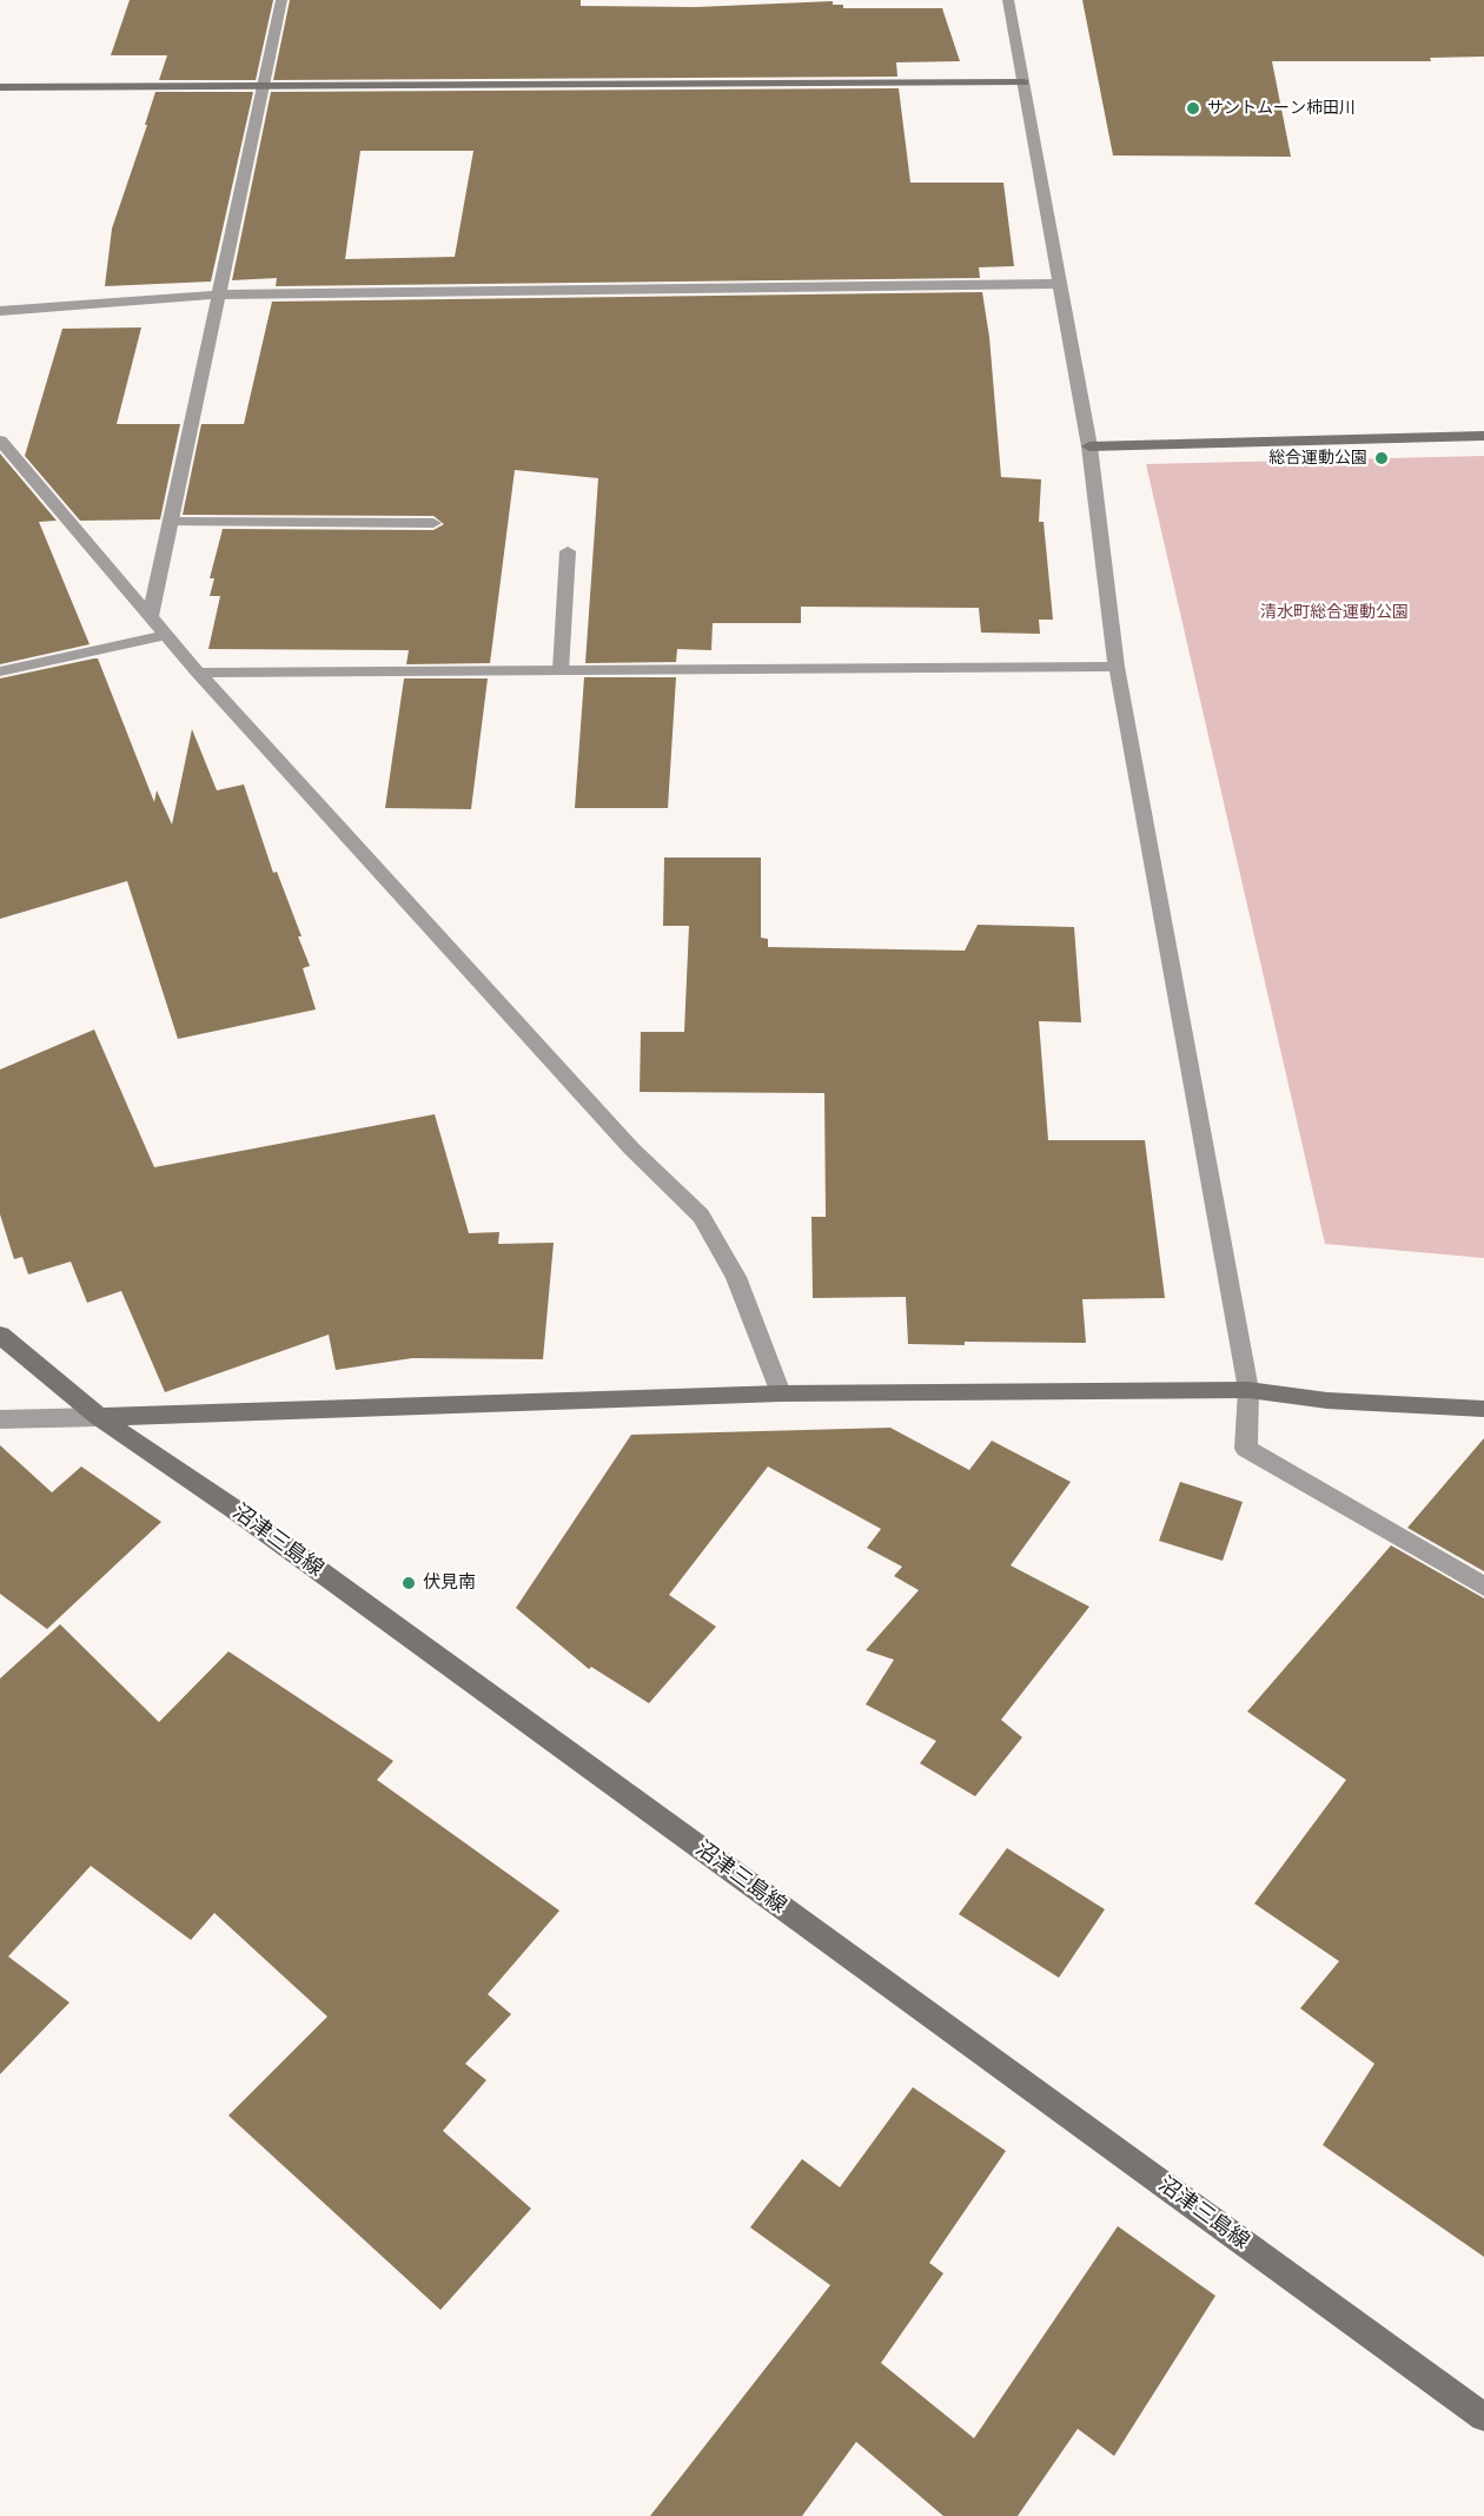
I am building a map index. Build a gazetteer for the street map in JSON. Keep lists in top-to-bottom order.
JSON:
{
  "streets": {
    "street": ["沼津三島線"]
  },
  "parks": ["清水町総合運動公園"],
  "places": ["サントムーン柿田川", "総合運動公園", "伏見南"]
}
